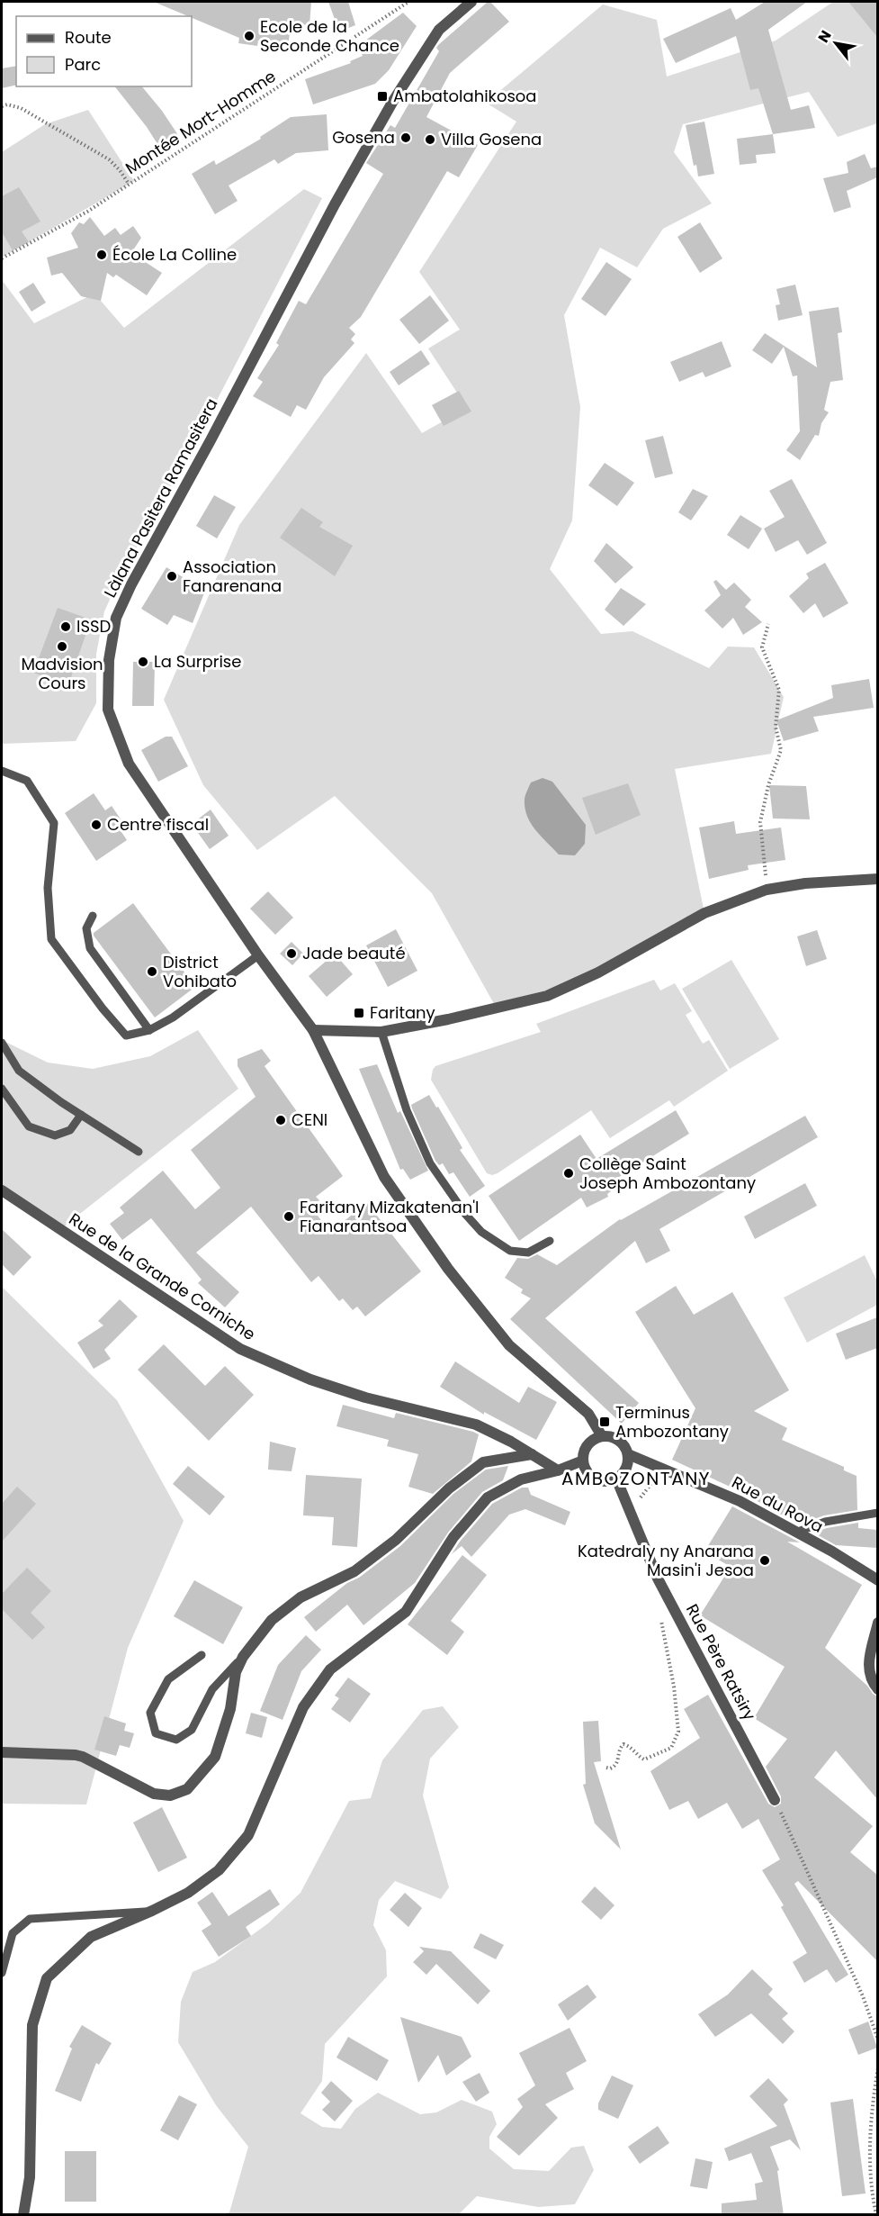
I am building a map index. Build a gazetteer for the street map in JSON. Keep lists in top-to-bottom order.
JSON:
{
  "streets": {
    "street": [
      "Làlana Pasitera Ramasitera",
      "Rue de la Grande Corniche",
      "Rue du Rova",
      "Rue Père Ratsiry"
    ],
    "path": ["Montée Mort-Homme"]
  },
  "crossings": [
    ["Làlana Pasitera Ramasitera", "Rue du Rova"],
    ["Làlana Pasitera Ramasitera", "Rue Père Ratsiry"],
    ["Rue du Rova", "Rue Père Ratsiry"]
  ],
  "districts": ["AMBOZONTANY"],
  "places": {
    "other": [
      "Ecole de la Seconde Chance",
      "Gosena",
      "Villa Gosena",
      "École La Colline",
      "Association Fanarenana",
      "ISSD",
      "Madvision Cours",
      "La Surprise",
      "Centre fiscal",
      "Jade beauté",
      "District Vohibato",
      "CENI",
      "Collège Saint Joseph Ambozontany",
      "Faritany Mizakatenan'I Fianarantsoa",
      "Katedraly ny Anarana Masin'i Jesoa"
    ],
    "transit": ["Ambatolahikosoa", "Faritany", "Terminus Ambozontany"]
  },
  "legend": ["Route", "Parc"],
  "north": "top left"
}
